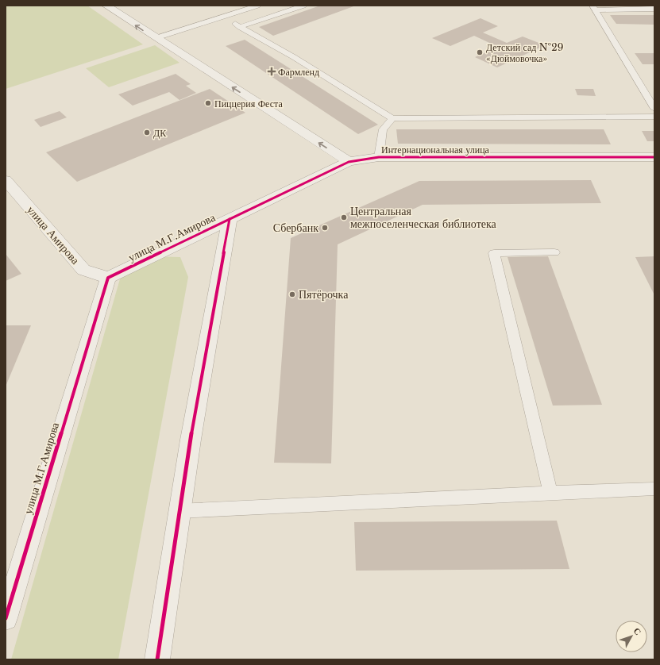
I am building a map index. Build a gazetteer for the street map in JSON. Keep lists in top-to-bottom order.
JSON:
{
  "streets": {
    "street": ["Интернациональная улица", "улица Амирова", "улица М.Г.Амирова"]
  },
  "crossings": [
    ["Интернациональная улица", "улица М.Г.Амирова"],
    ["улица Амирова", "улица М.Г.Амирова"]
  ],
  "places": {
    "other": [
      "Детский сад №29 «Дюймовочка»",
      "Пиццерия Феста",
      "ДК",
      "Центральная межпоселенческая библиотека",
      "Сбербанк",
      "Пятёрочка"
    ],
    "health": ["Фармленд"]
  },
  "north": "top right"
}
